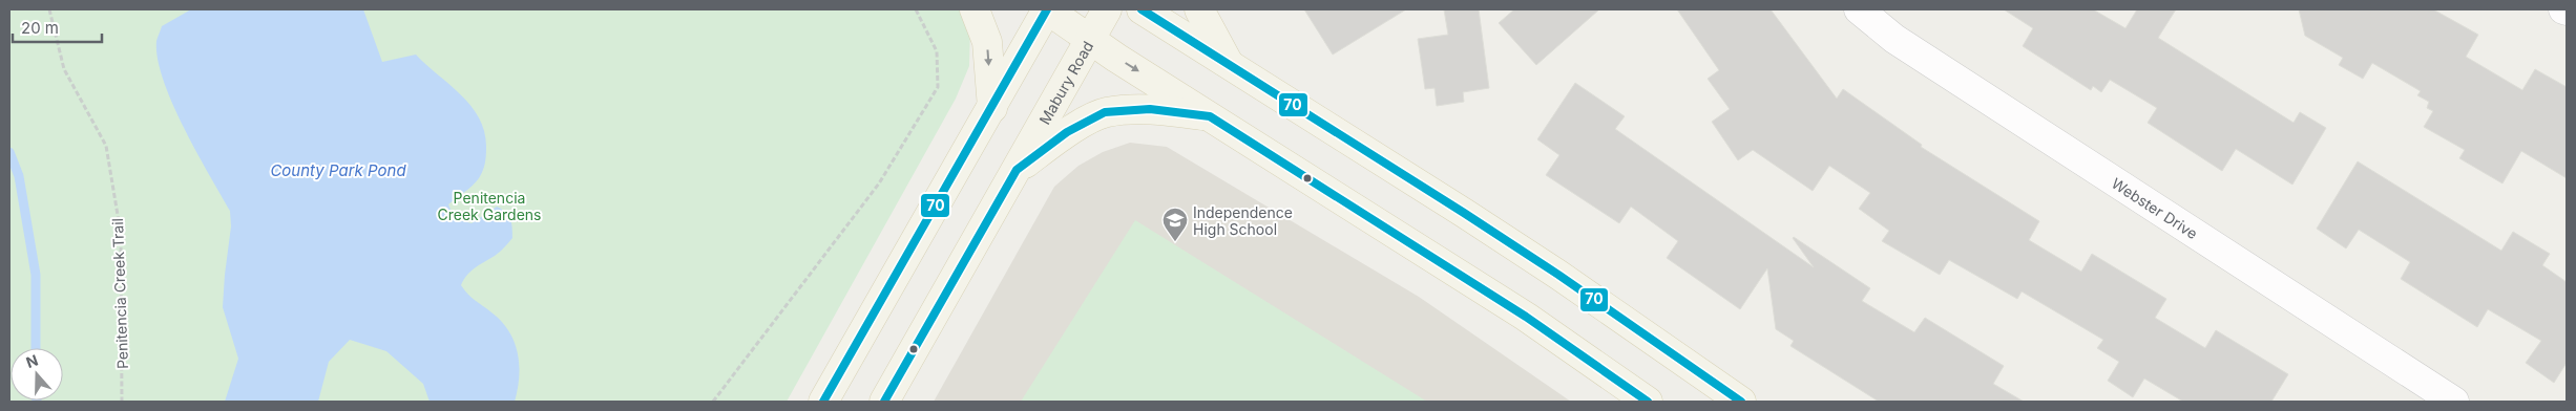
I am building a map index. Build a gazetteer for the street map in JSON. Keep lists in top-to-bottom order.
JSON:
{
  "streets": {
    "main road": ["Mabury Road"],
    "street": ["Webster Drive"],
    "path": ["Penitencia Creek Trail"]
  },
  "water": ["County Park Pond"],
  "parks": ["Penitencia Creek Gardens"],
  "places": {
    "school or university": ["Independence High School"]
  },
  "lines": ["transit line 70"],
  "scale_bar": "20 m",
  "north": "top"
}
